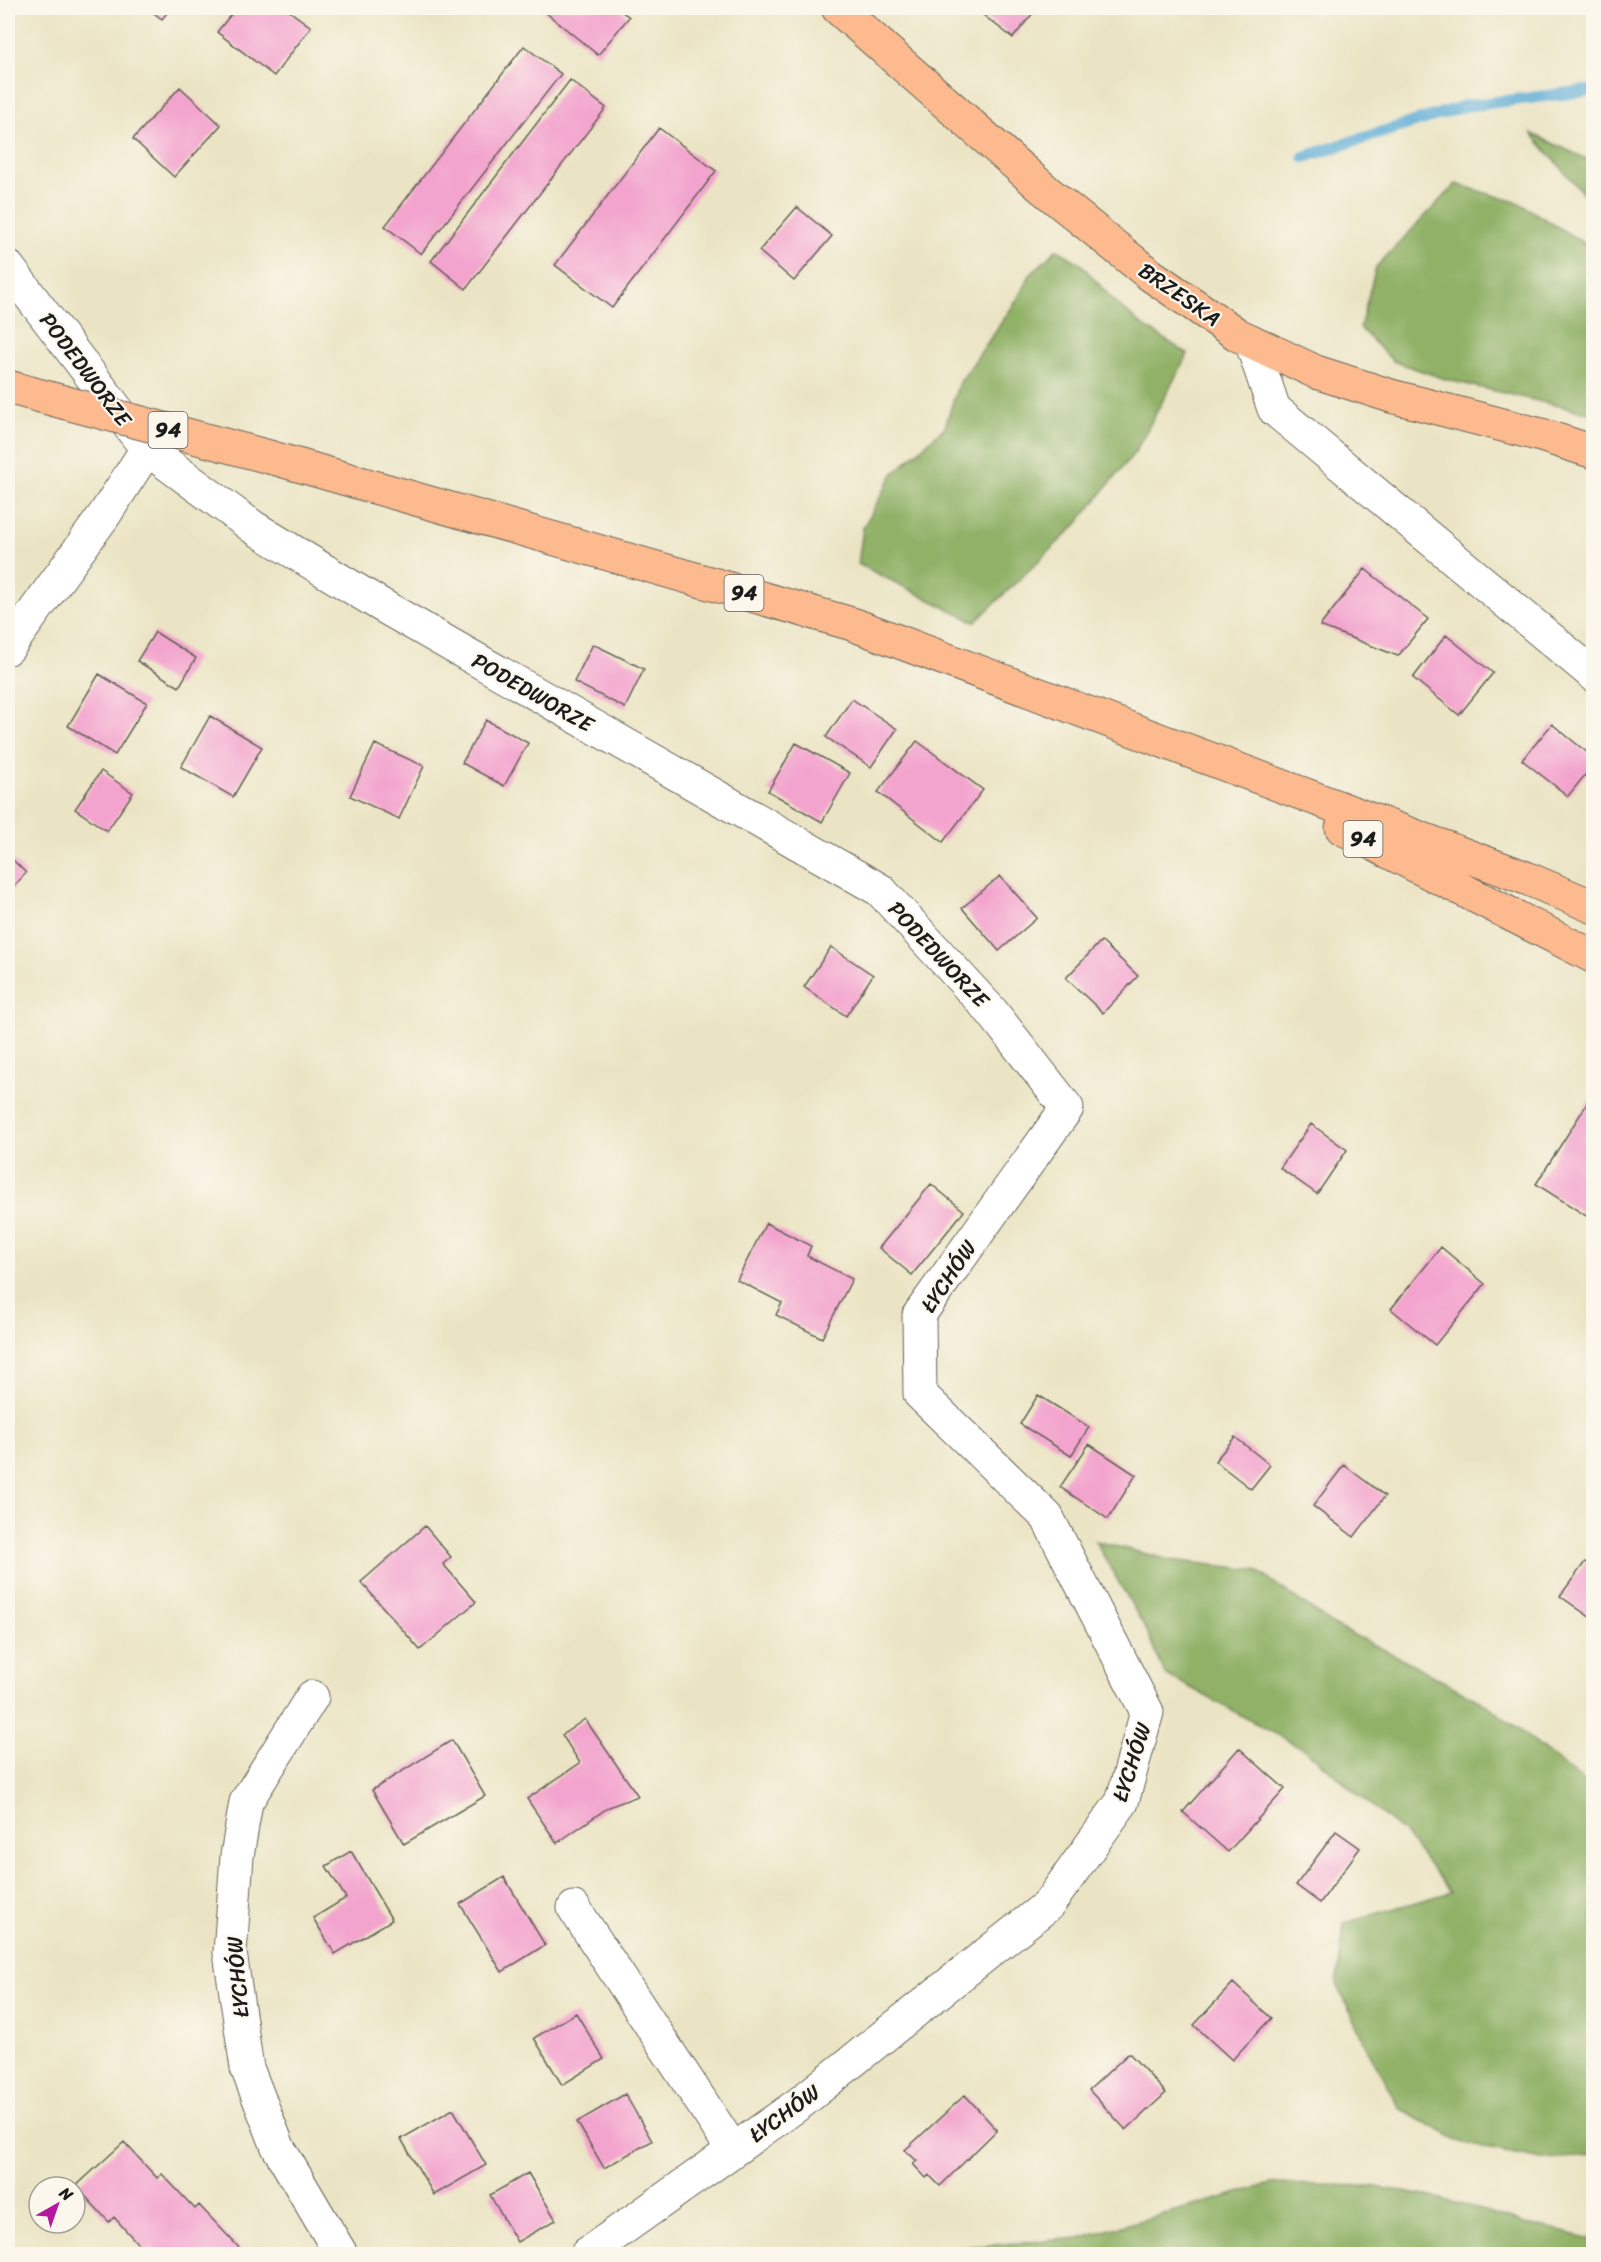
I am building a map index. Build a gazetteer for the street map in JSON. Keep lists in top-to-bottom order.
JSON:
{
  "streets": {
    "main road": ["BRZESKA", "94"],
    "street": ["PODEDWORZE", "ŁYCHÓW"]
  },
  "crossings": [
    ["PODEDWORZE", "ŁYCHÓW"]
  ],
  "north": "top right"
}
